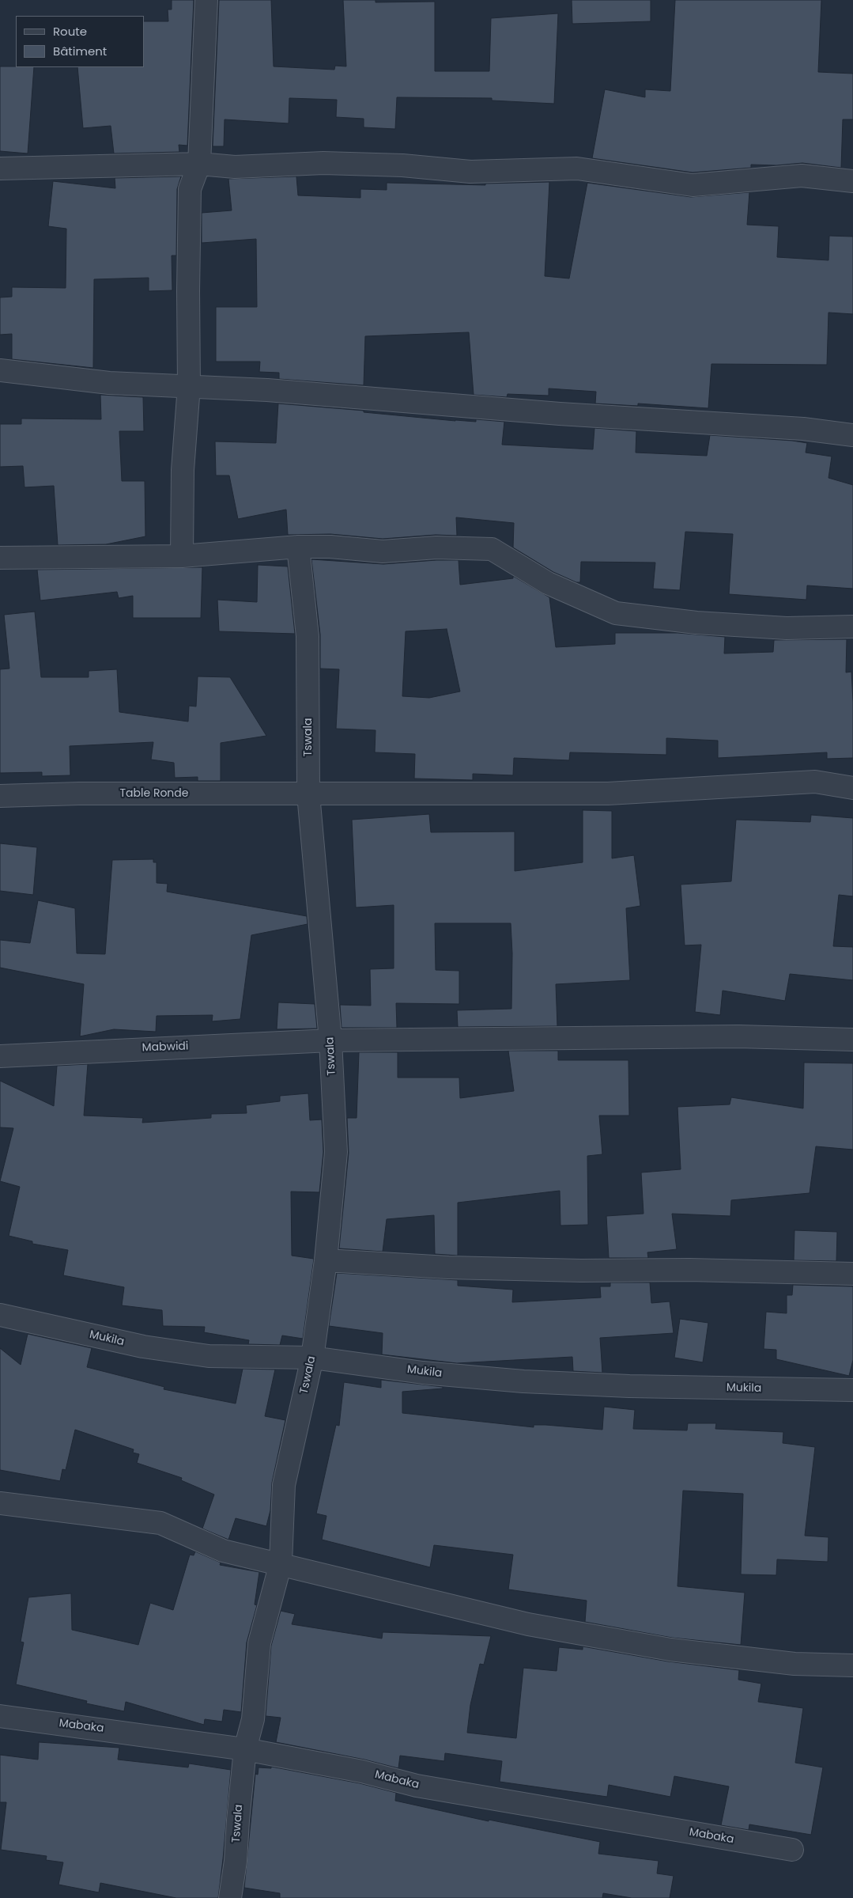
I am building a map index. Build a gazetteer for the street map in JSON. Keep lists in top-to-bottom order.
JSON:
{
  "streets": {
    "street": [
      "Tswala",
      "Table Ronde",
      "Mabwidi",
      "Mukila",
      "Mabaka"
    ]
  },
  "crossings": [
    ["Tswala", "Table Ronde"],
    ["Tswala", "Mabwidi"],
    ["Tswala", "Mukila"],
    ["Tswala", "Mabaka"]
  ],
  "legend": ["Route", "Bâtiment"]
}
